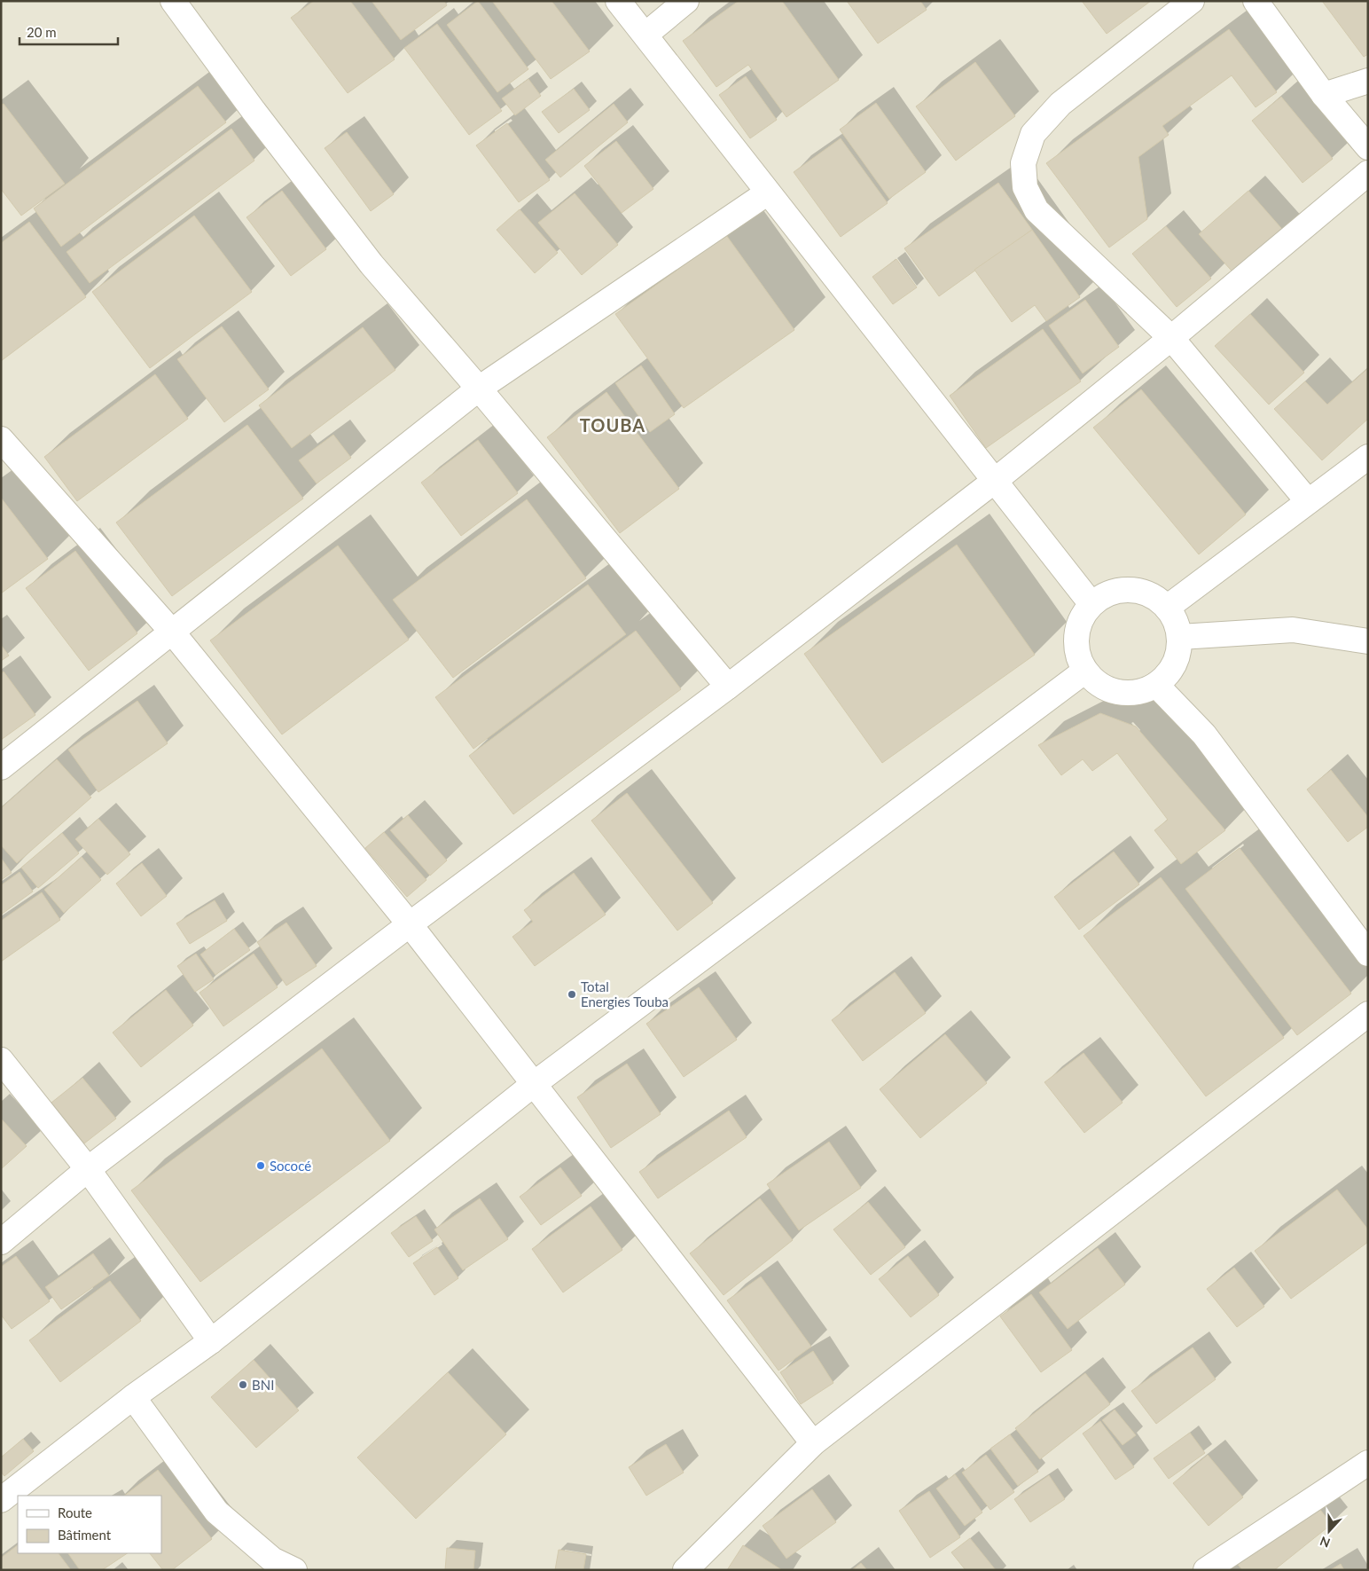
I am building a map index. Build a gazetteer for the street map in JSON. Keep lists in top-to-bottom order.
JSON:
{
  "districts": ["TOUBA"],
  "places": ["Total Energies Touba", "Sococé", "BNI"],
  "legend": ["Route", "Bâtiment"],
  "scale_bar": "20 m",
  "north": "bottom"
}
